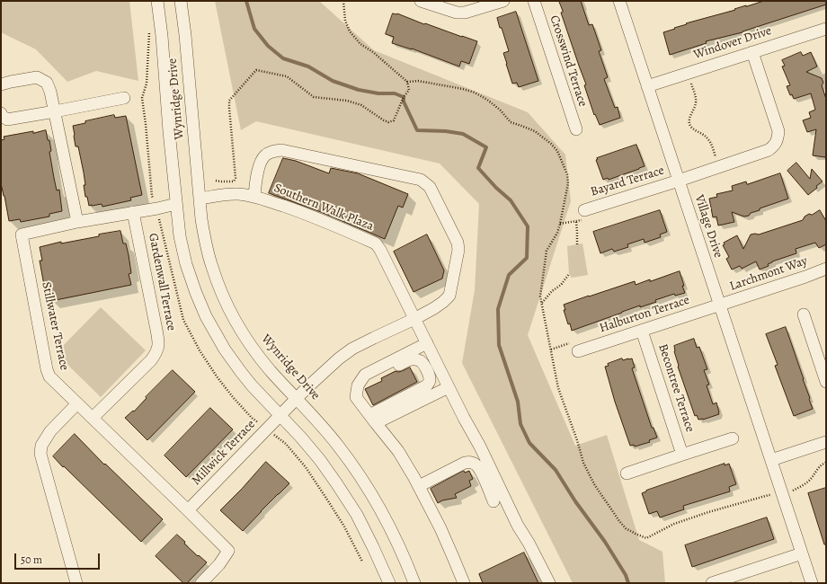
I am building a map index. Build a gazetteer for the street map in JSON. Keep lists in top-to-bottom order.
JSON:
{
  "streets": {
    "street": [
      "Windover Drive",
      "Crosswind Terrace",
      "Wynridge Drive",
      "Bayard Terrace",
      "Southern Walk Plaza",
      "Village Drive",
      "Larchmont Way",
      "Gardenwall Terrace",
      "Halburton Terrace",
      "Stillwater Terrace",
      "Becontree Terrace",
      "Millwick Terrace"
    ]
  },
  "crossings": [
    ["Windover Drive", "Bayard Terrace"],
    ["Windover Drive", "Village Drive"],
    ["Wynridge Drive", "Southern Walk Plaza"],
    ["Wynridge Drive", "Stillwater Terrace"],
    ["Wynridge Drive", "Millwick Terrace"],
    ["Bayard Terrace", "Village Drive"],
    ["Village Drive", "Larchmont Way"],
    ["Village Drive", "Halburton Terrace"],
    ["Larchmont Way", "Halburton Terrace"],
    ["Gardenwall Terrace", "Stillwater Terrace"],
    ["Halburton Terrace", "Becontree Terrace"],
    ["Stillwater Terrace", "Millwick Terrace"]
  ],
  "scale_bar": "50 m"
}
